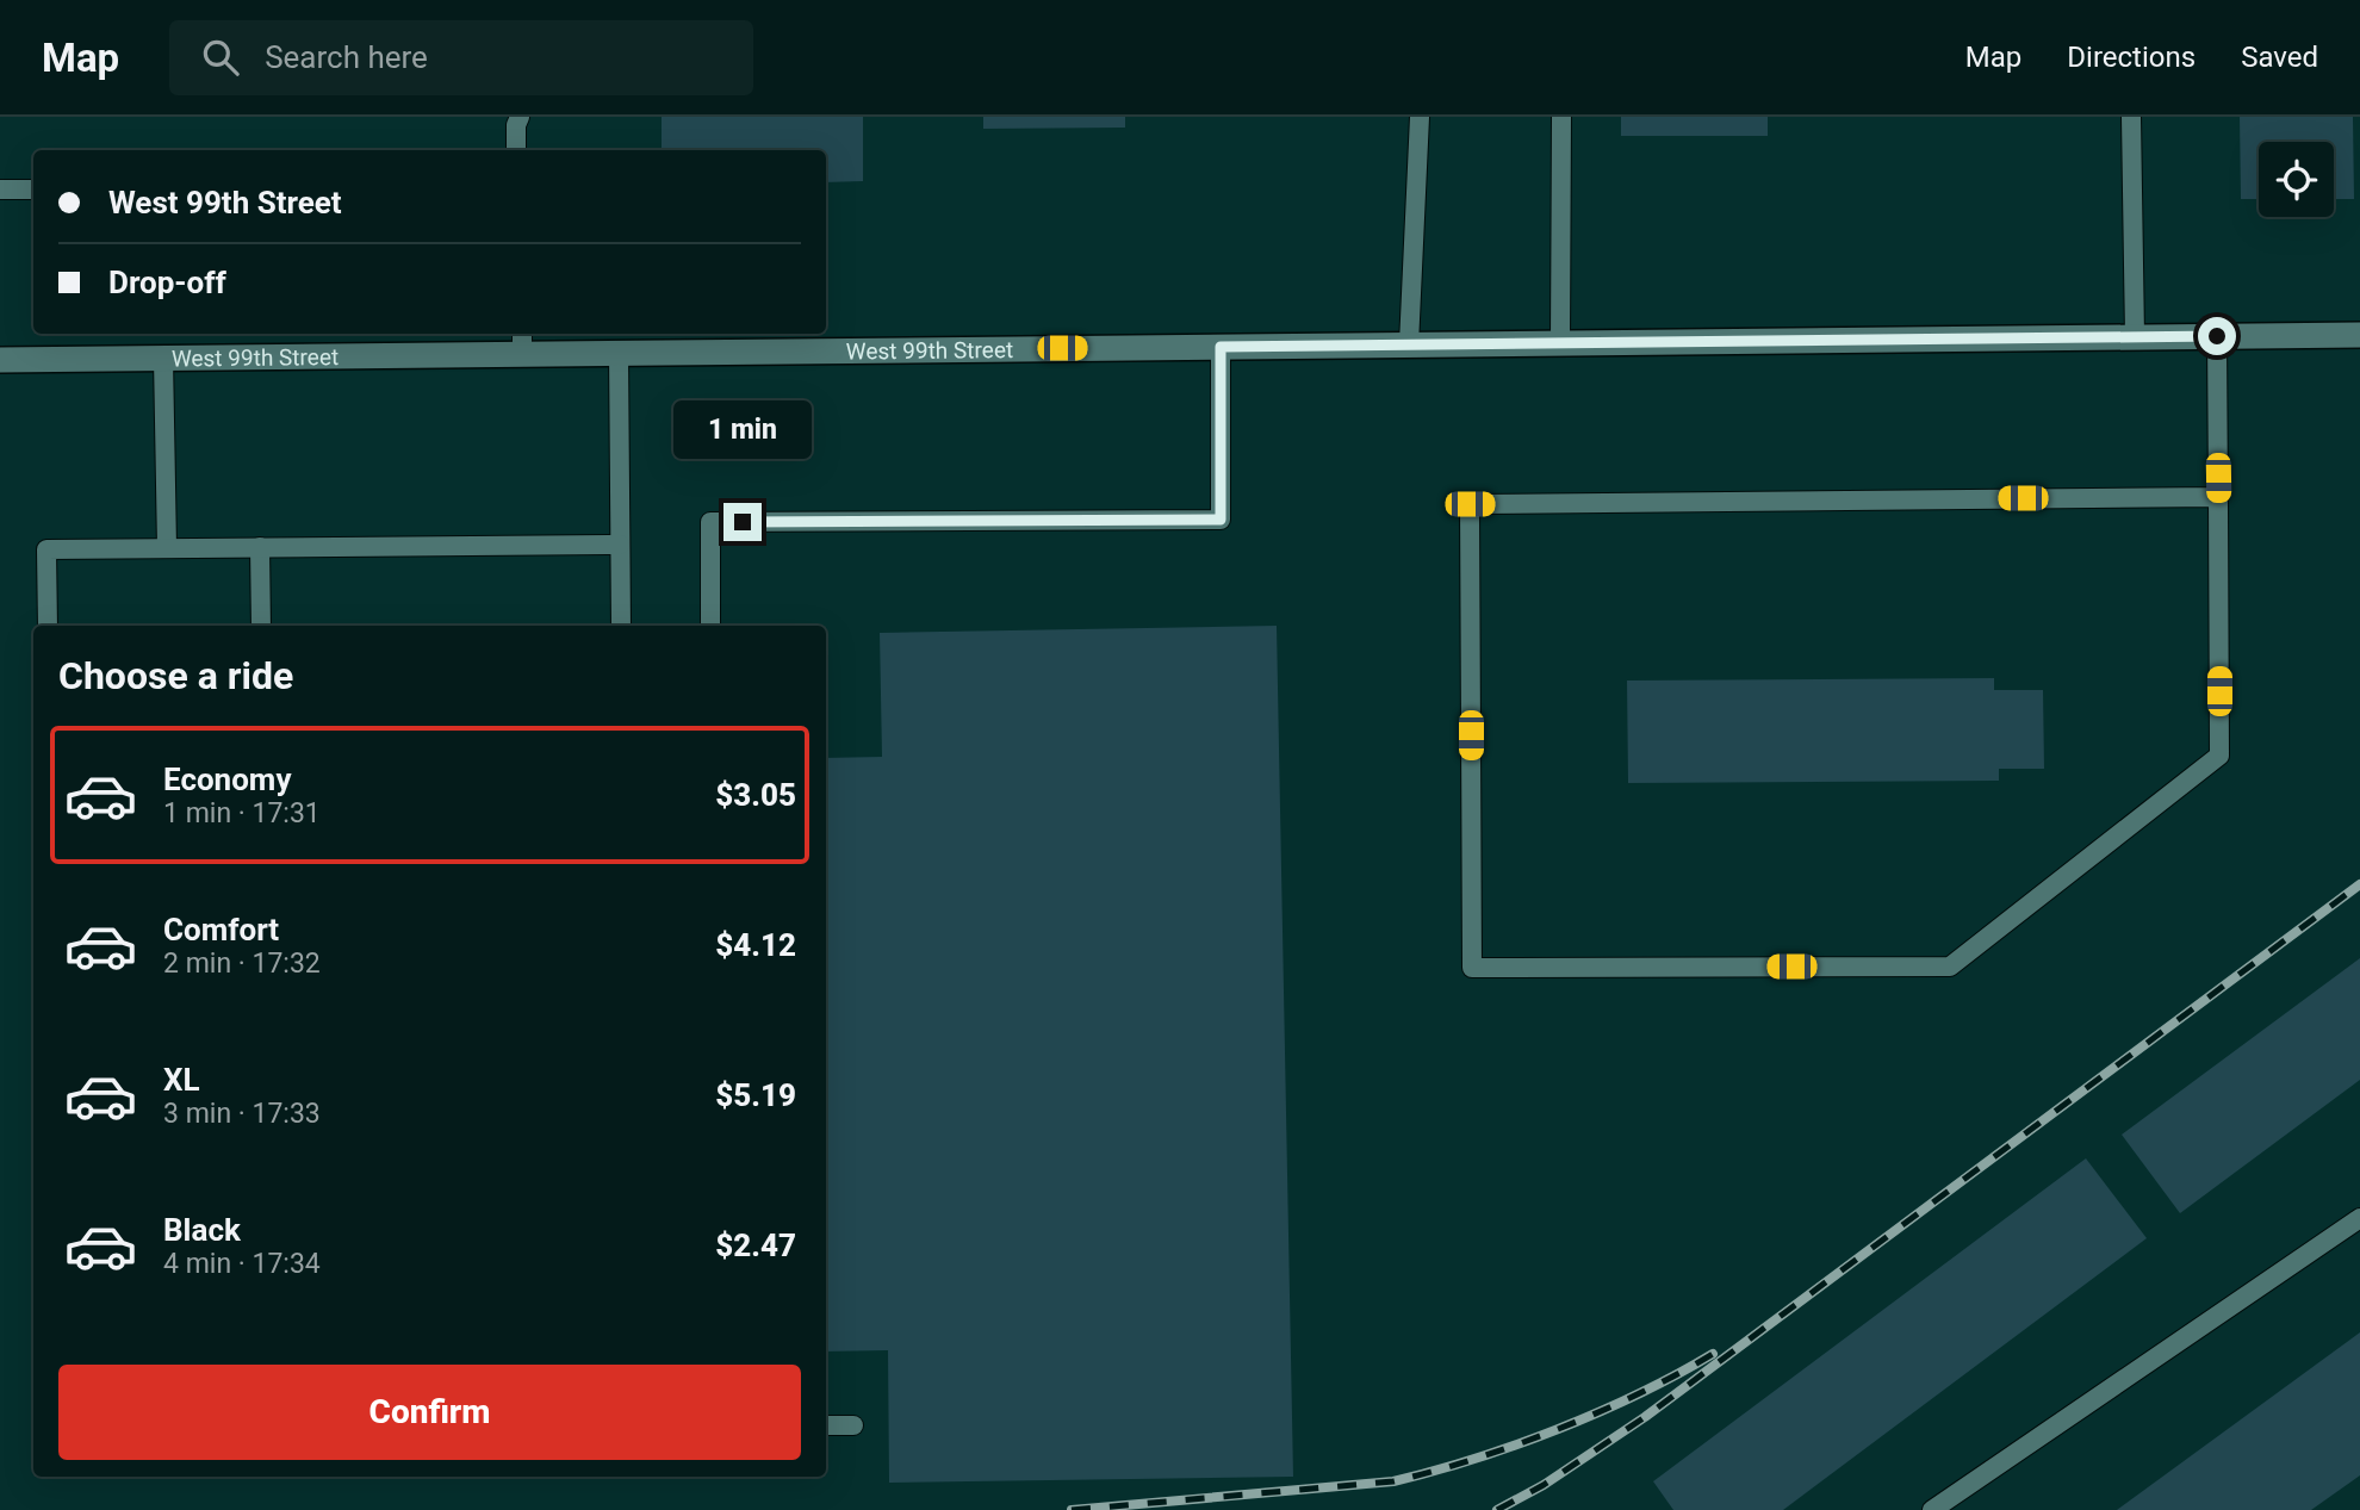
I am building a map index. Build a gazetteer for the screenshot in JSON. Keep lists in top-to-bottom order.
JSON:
{
  "streets": {
    "street": ["West 99th Street"]
  },
  "page": {
    "header": "Map",
    "search": "Search here",
    "nav": ["Map", "Directions", "Saved"],
    "banner": ["West 99th Street", "Drop-off"],
    "bubble": "1 min",
    "heading": "Choose a ride",
    "list": [
      {
        "name": "Economy",
        "note": "1 min · 17:31",
        "value": "$3.05"
      },
      {
        "name": "Comfort",
        "note": "2 min · 17:32",
        "value": "$4.12"
      },
      {
        "name": "XL",
        "note": "3 min · 17:33",
        "value": "$5.19"
      },
      {
        "name": "Black",
        "note": "4 min · 17:34",
        "value": "$2.47"
      }
    ],
    "buttons": "Confirm"
  }
}
